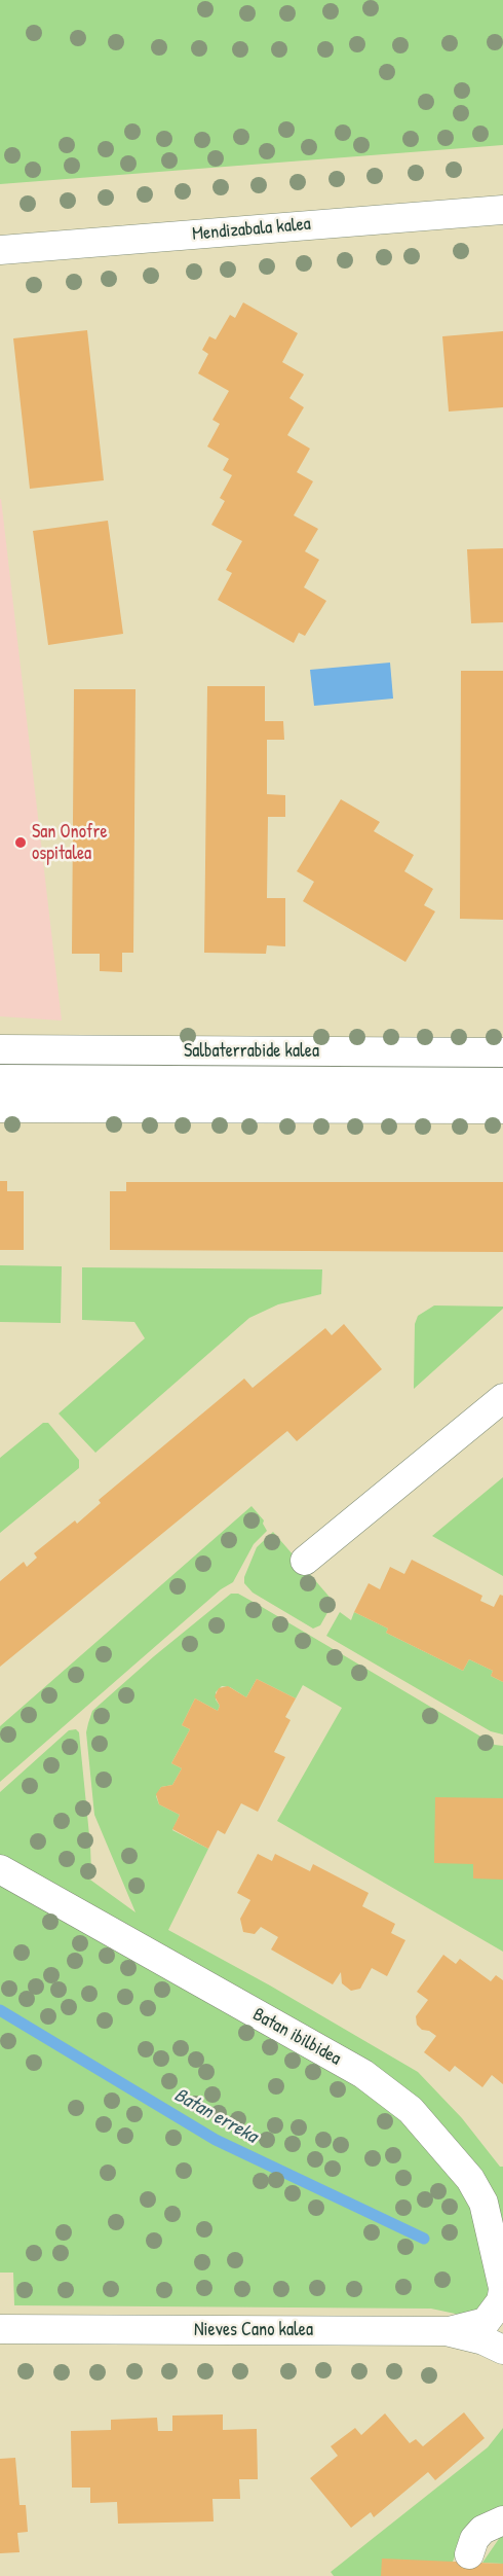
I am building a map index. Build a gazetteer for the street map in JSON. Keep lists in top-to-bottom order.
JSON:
{
  "streets": {
    "street": [
      "Mendizabala kalea",
      "Salbaterrabide kalea",
      "Batan ibilbidea",
      "Nieves Cano kalea"
    ]
  },
  "crossings": [
    ["Batan ibilbidea", "Nieves Cano kalea"]
  ],
  "water": ["Batan erreka"],
  "places": ["San Onofre ospitalea"]
}
